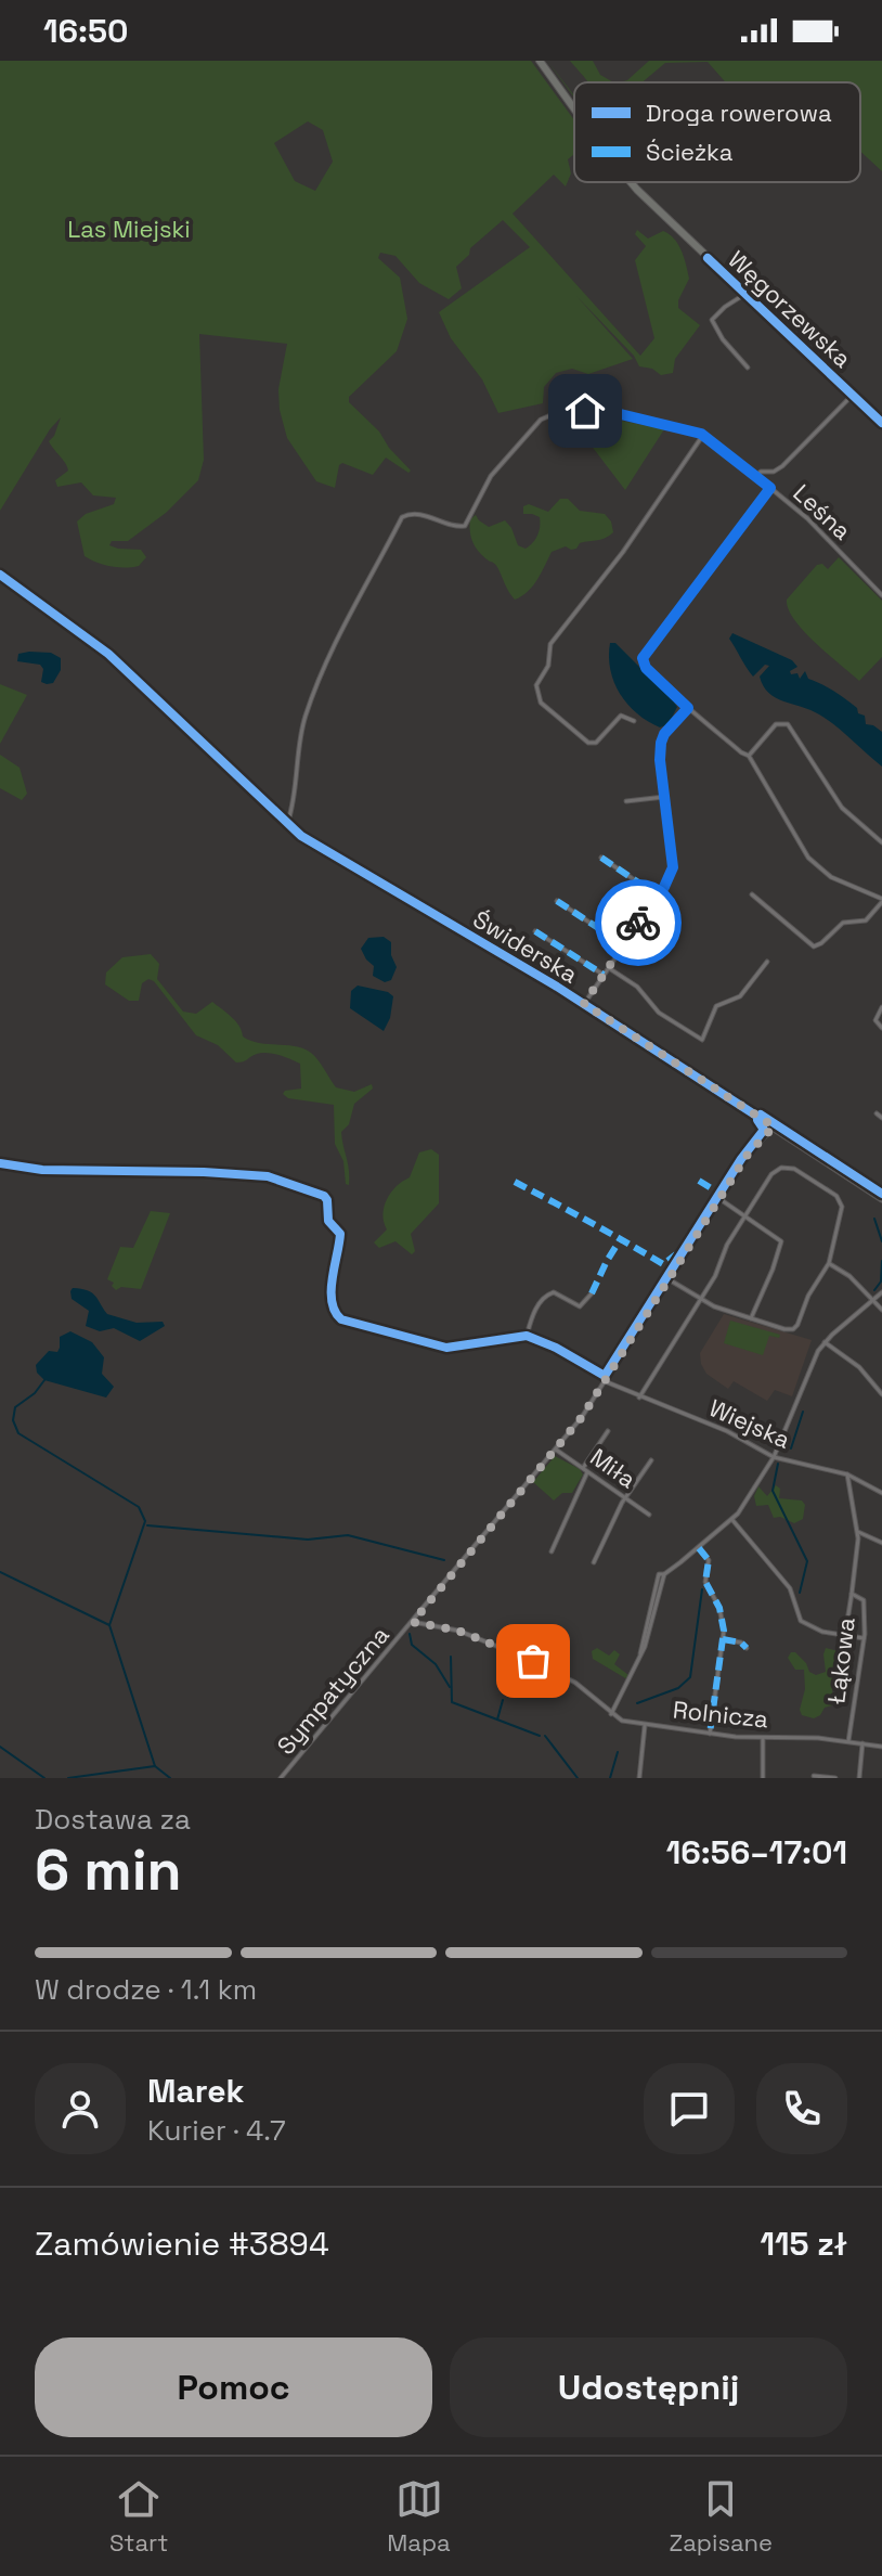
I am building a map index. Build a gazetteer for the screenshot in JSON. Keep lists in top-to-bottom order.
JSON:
{
  "streets": {
    "main road": ["Węgorzewska"],
    "street": [
      "Leśna",
      "Świderska",
      "Wiejska",
      "Miła",
      "Łąkowa",
      "Sympatyczna",
      "Rolnicza"
    ]
  },
  "crossings": [
    ["Leśna", "Świderska"],
    ["Świderska", "Sympatyczna"],
    ["Wiejska", "Łąkowa"],
    ["Wiejska", "Sympatyczna"],
    ["Miła", "Sympatyczna"],
    ["Łąkowa", "Rolnicza"],
    ["Sympatyczna", "Rolnicza"]
  ],
  "parks": ["Las Miejski"],
  "legend": ["Droga rowerowa", "Ścieżka"],
  "page": {
    "status": "16:50",
    "heading": ["6 min", "Dostawa za", "16:56–17:01"],
    "panel": [
      "Marek",
      "Kurier · 4.7",
      "Zamówienie #3894",
      "115 zł"
    ],
    "bar": "W drodze · 1.1 km",
    "buttons": ["Pomoc", "Udostępnij"],
    "tabs": ["Start", "Mapa", "Zapisane"]
  }
}
